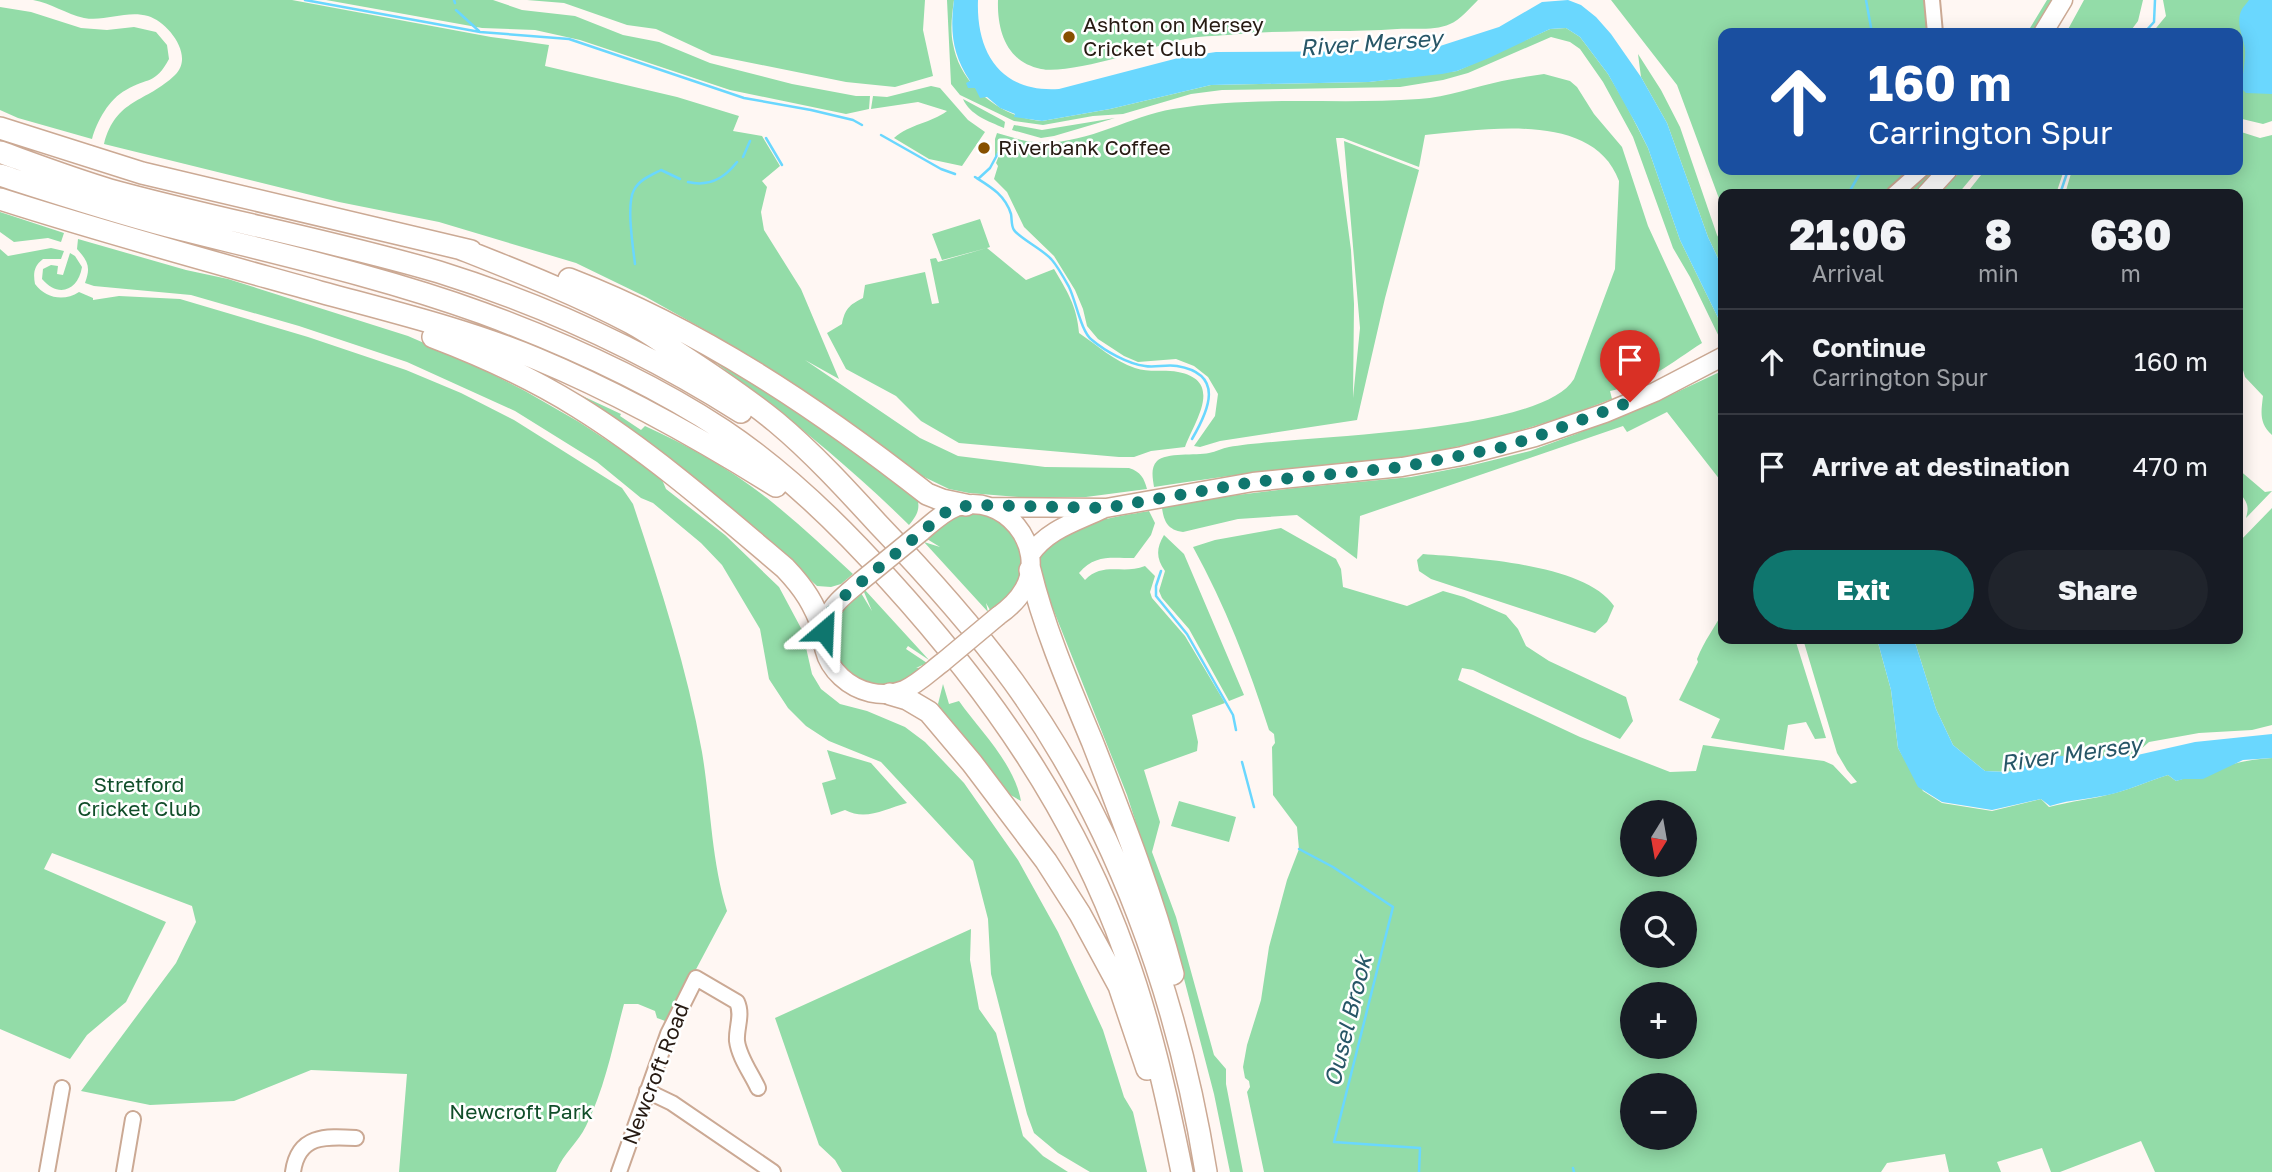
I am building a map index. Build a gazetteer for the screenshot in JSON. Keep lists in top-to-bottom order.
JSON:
{
  "streets": {
    "street": ["Newcroft Road"]
  },
  "water": ["River Mersey", "Ousel Brook"],
  "parks": ["Stretford Cricket Club", "Newcroft Park"],
  "places": ["Ashton on Mersey Cricket Club", "Riverbank Coffee"],
  "north": "bottom",
  "page": {
    "turn": ["160 m", "Carrington Spur"],
    "eta": [
      "21:06",
      "Arrival",
      "8",
      "min",
      "630",
      "m"
    ],
    "list": [
      {
        "name": "Continue",
        "note": "Carrington Spur",
        "value": "160 m"
      },
      {
        "name": "Arrive at destination",
        "value": "470 m"
      }
    ],
    "buttons": ["Exit", "Share"],
    "map_buttons": ["+", "−"]
  }
}
